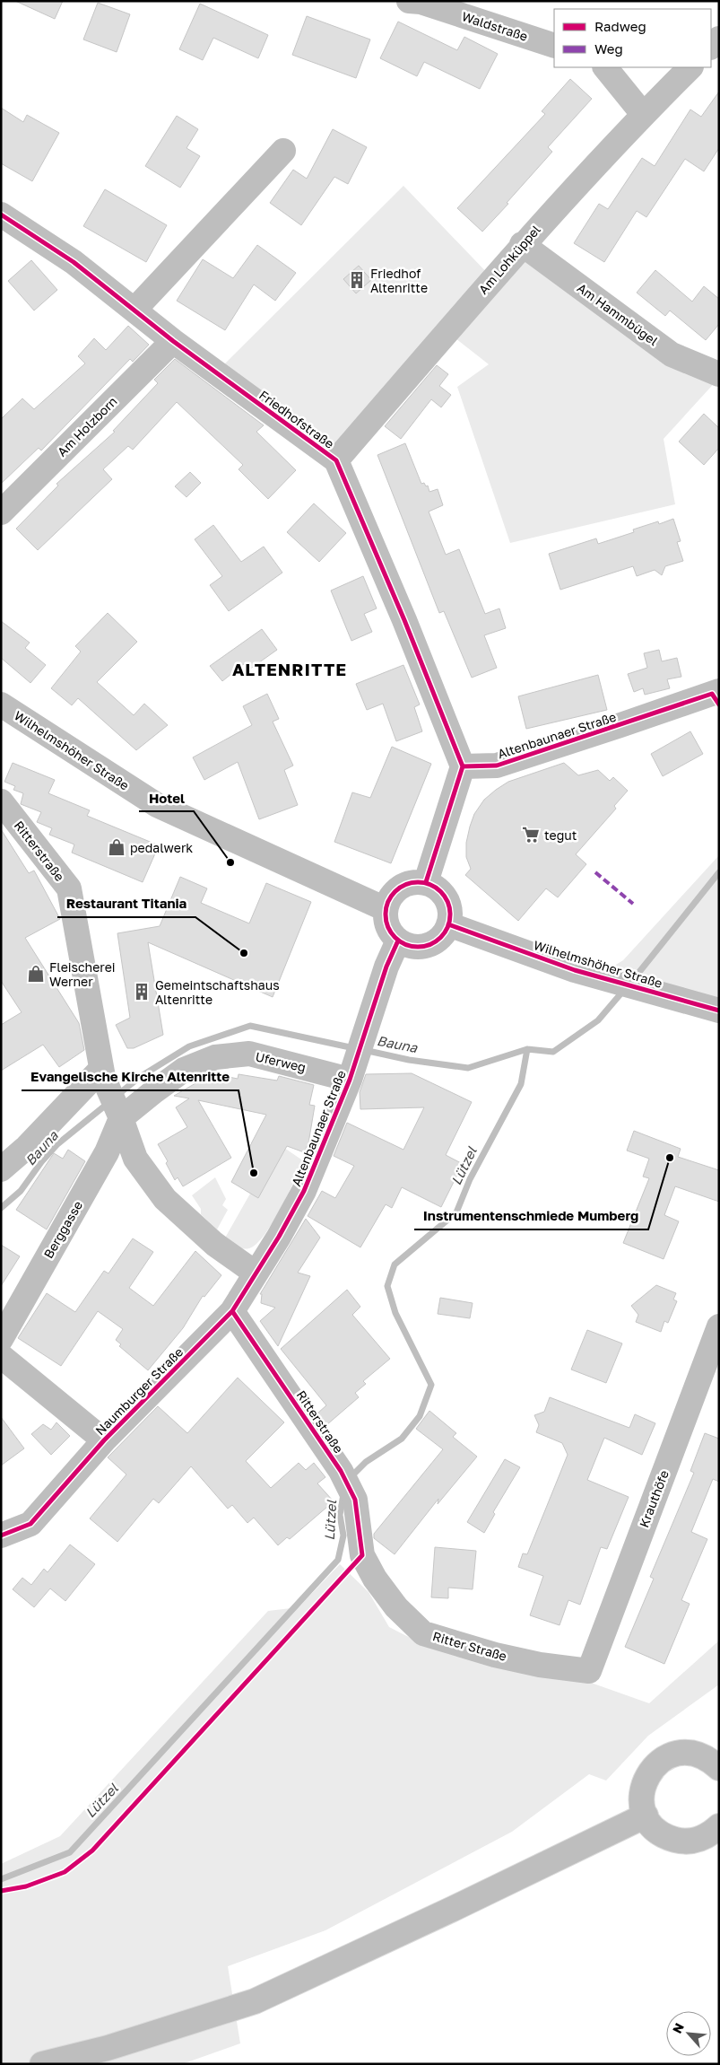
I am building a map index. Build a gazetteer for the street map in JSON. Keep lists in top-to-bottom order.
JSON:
{
  "streets": {
    "street": [
      "Waldstraße",
      "Am Lohküppel",
      "Am Hammbügel",
      "Friedhofstraße",
      "Am Holzborn",
      "Altenbaunaer Straße",
      "Wilhelmshöher Straße",
      "Ritterstraße",
      "Uferweg",
      "Berggasse",
      "Naumburger Straße",
      "Krauthöfe",
      "Ritter Straße"
    ]
  },
  "crossings": [
    ["Am Lohküppel", "Am Hammbügel"],
    ["Am Lohküppel", "Friedhofstraße"],
    ["Friedhofstraße", "Am Holzborn"],
    ["Friedhofstraße", "Altenbaunaer Straße"],
    ["Altenbaunaer Straße", "Wilhelmshöher Straße"],
    ["Altenbaunaer Straße", "Ritterstraße"],
    ["Altenbaunaer Straße", "Uferweg"],
    ["Altenbaunaer Straße", "Naumburger Straße"],
    ["Ritterstraße", "Uferweg"],
    ["Ritterstraße", "Berggasse"],
    ["Ritterstraße", "Naumburger Straße"],
    ["Ritterstraße", "Ritter Straße"],
    ["Uferweg", "Berggasse"],
    ["Krauthöfe", "Ritter Straße"]
  ],
  "districts": ["ALTENRITTE"],
  "water": ["Bauna", "Lützel"],
  "places": {
    "building": ["Friedhof Altenritte", "Gemeintschaftshaus Altenritte"],
    "supermarket": ["tegut"],
    "shop": ["pedalwerk", "Fleischerei Werner"],
    "other": [
      "Hotel",
      "Restaurant Titania",
      "Instrumentenschmiede Mumberg",
      "Evangelische Kirche Altenritte"
    ]
  },
  "legend": ["Radweg", "Weg"],
  "north": "top left"
}
